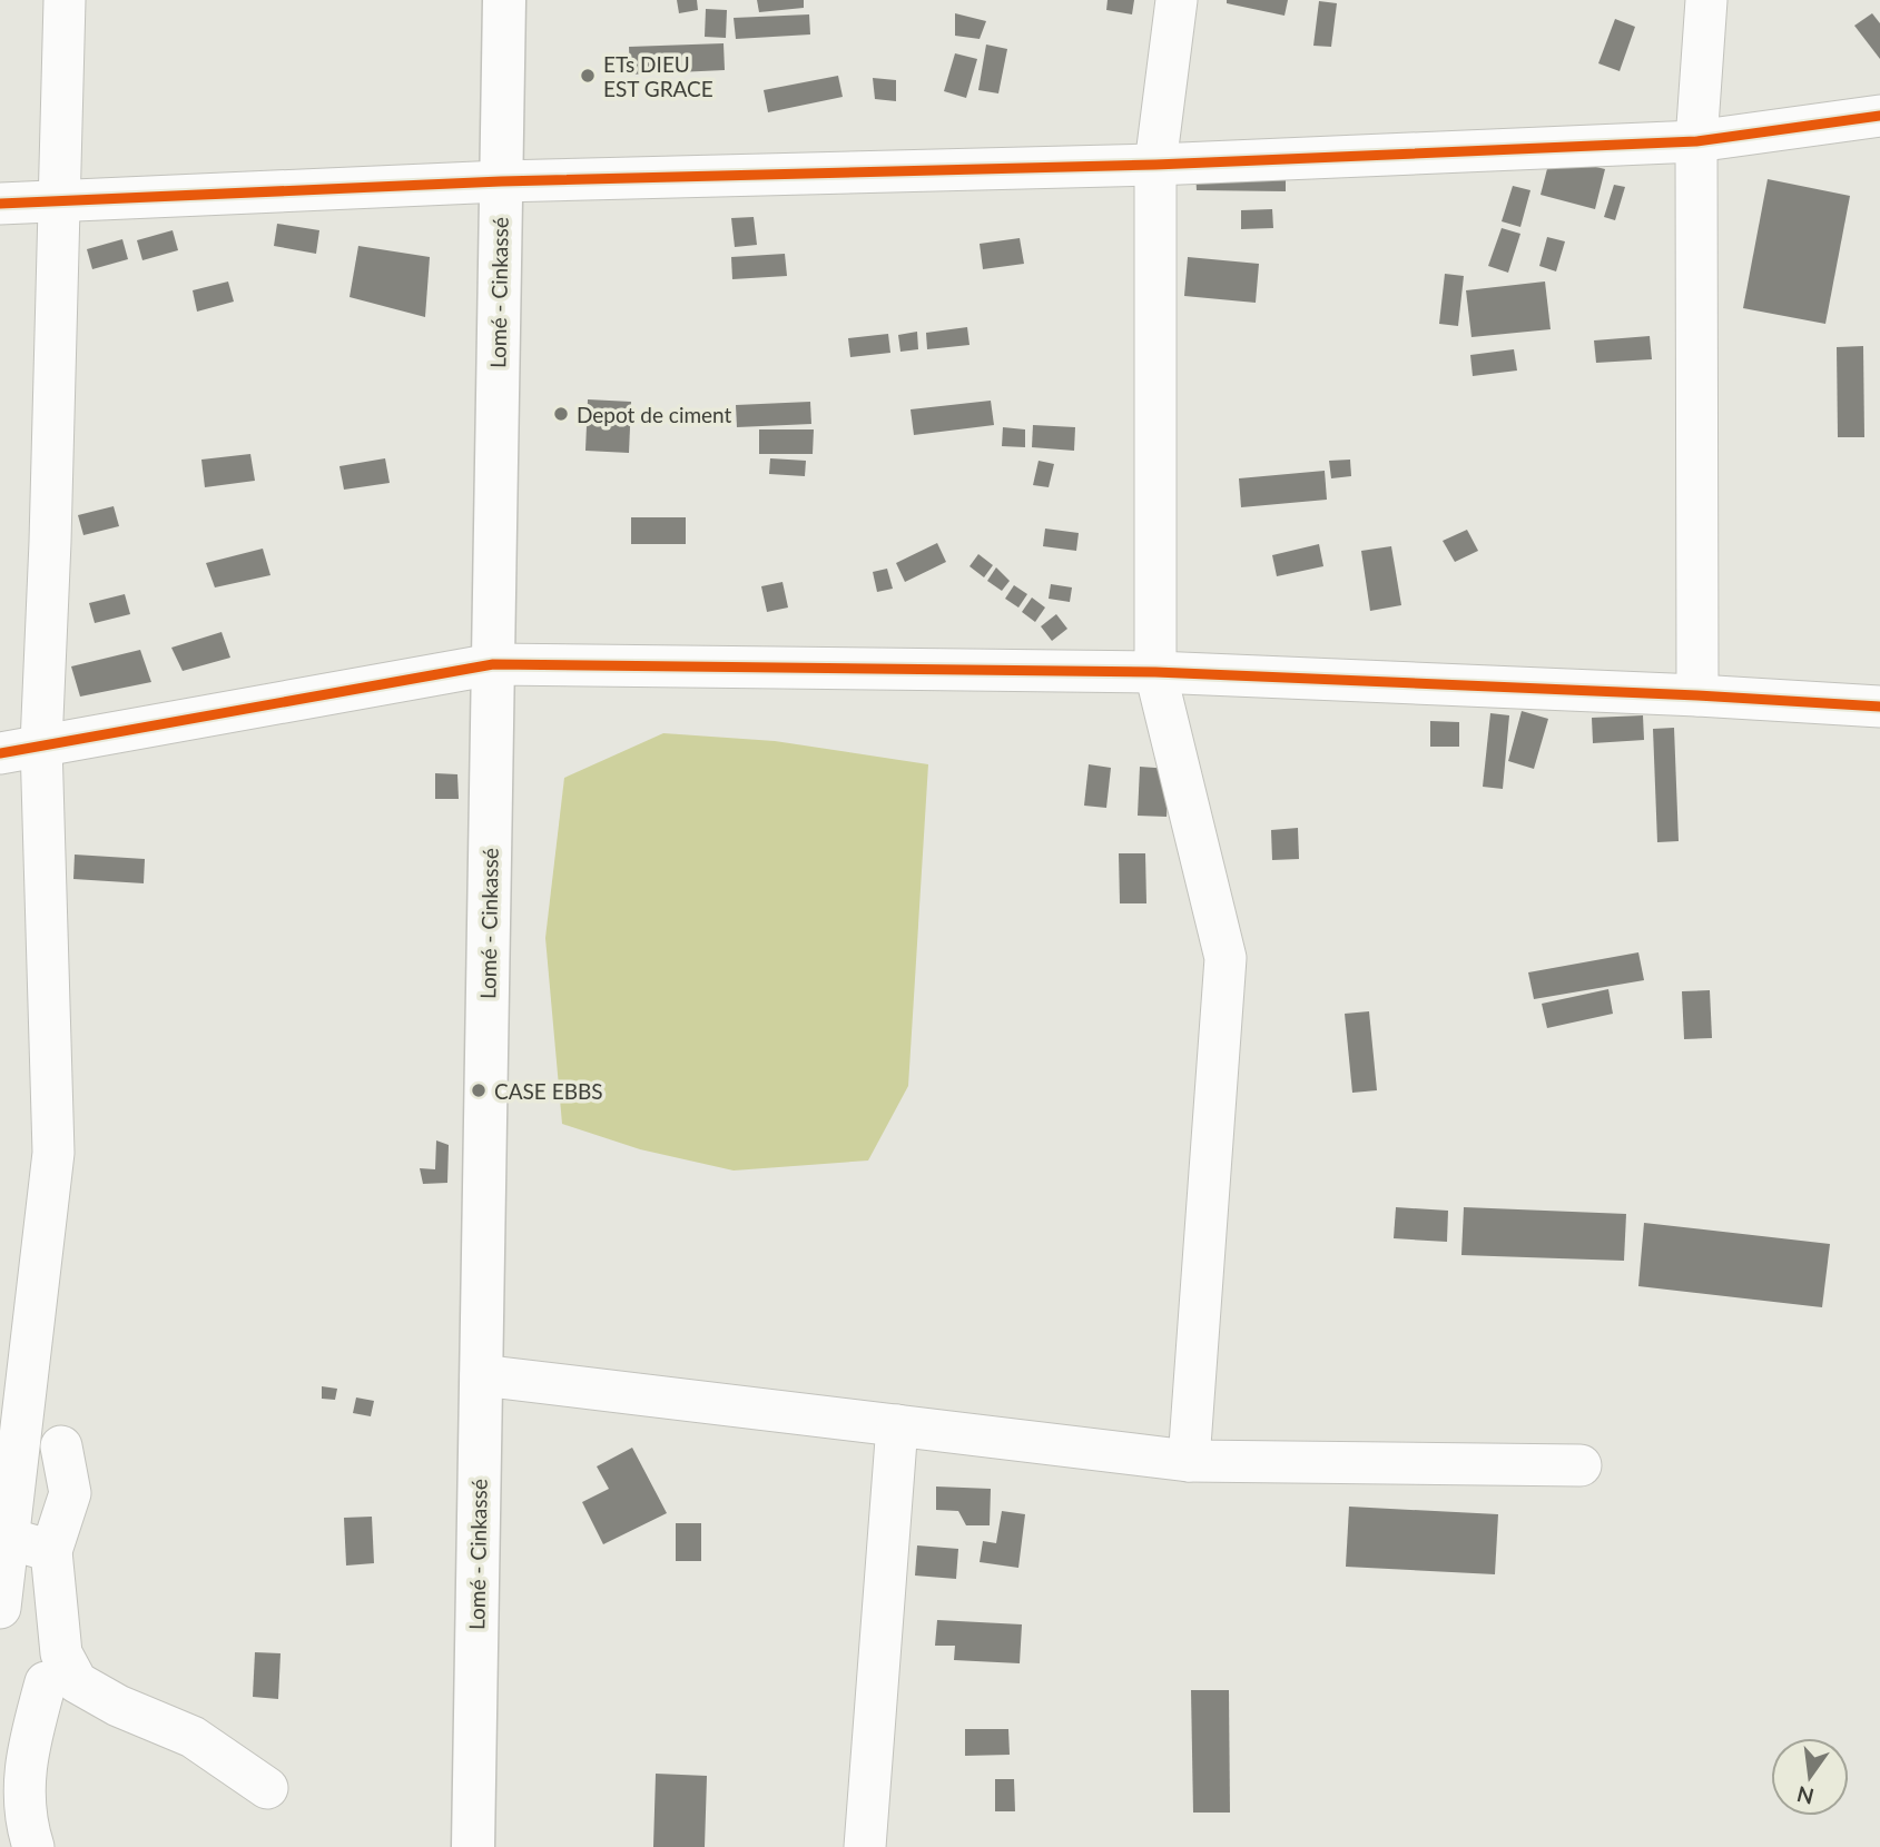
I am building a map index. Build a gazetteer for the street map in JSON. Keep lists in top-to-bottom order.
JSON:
{
  "streets": {
    "highway": ["Lomé - Cinkassé"]
  },
  "places": ["ETs DIEU EST GRACE", "Depot de ciment", "CASE EBBS"],
  "north": "bottom"
}
